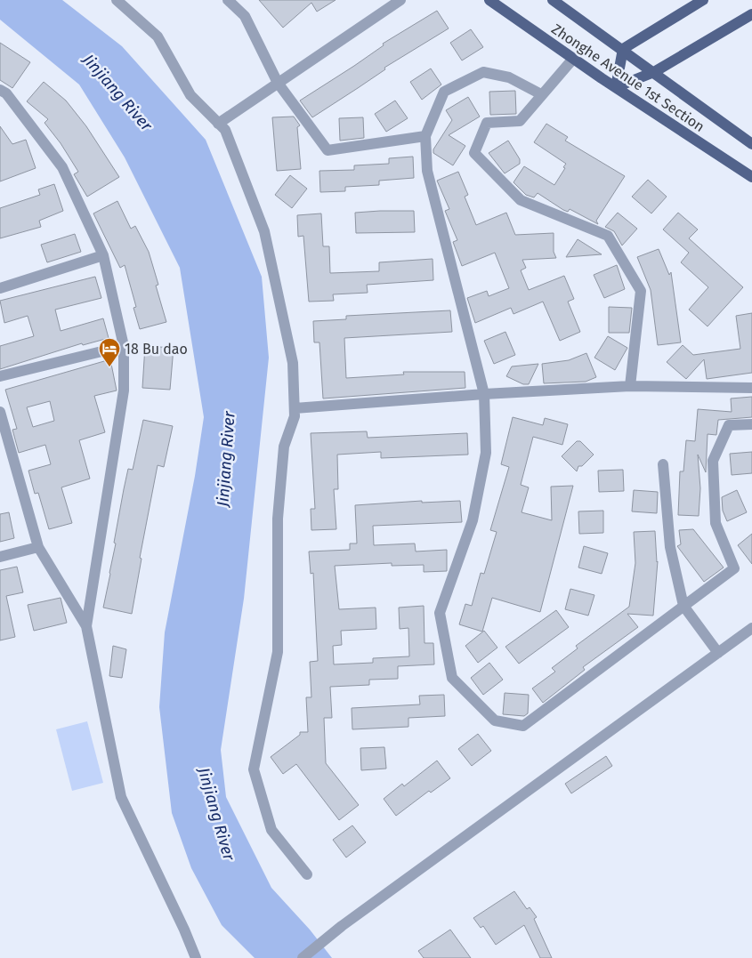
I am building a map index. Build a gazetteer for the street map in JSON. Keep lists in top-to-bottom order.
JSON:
{
  "streets": {
    "main road": ["Zhonghe Avenue 1st Section"]
  },
  "water": ["Jinjiang River"],
  "places": {
    "hotel": ["18 Bu dao"]
  }
}
